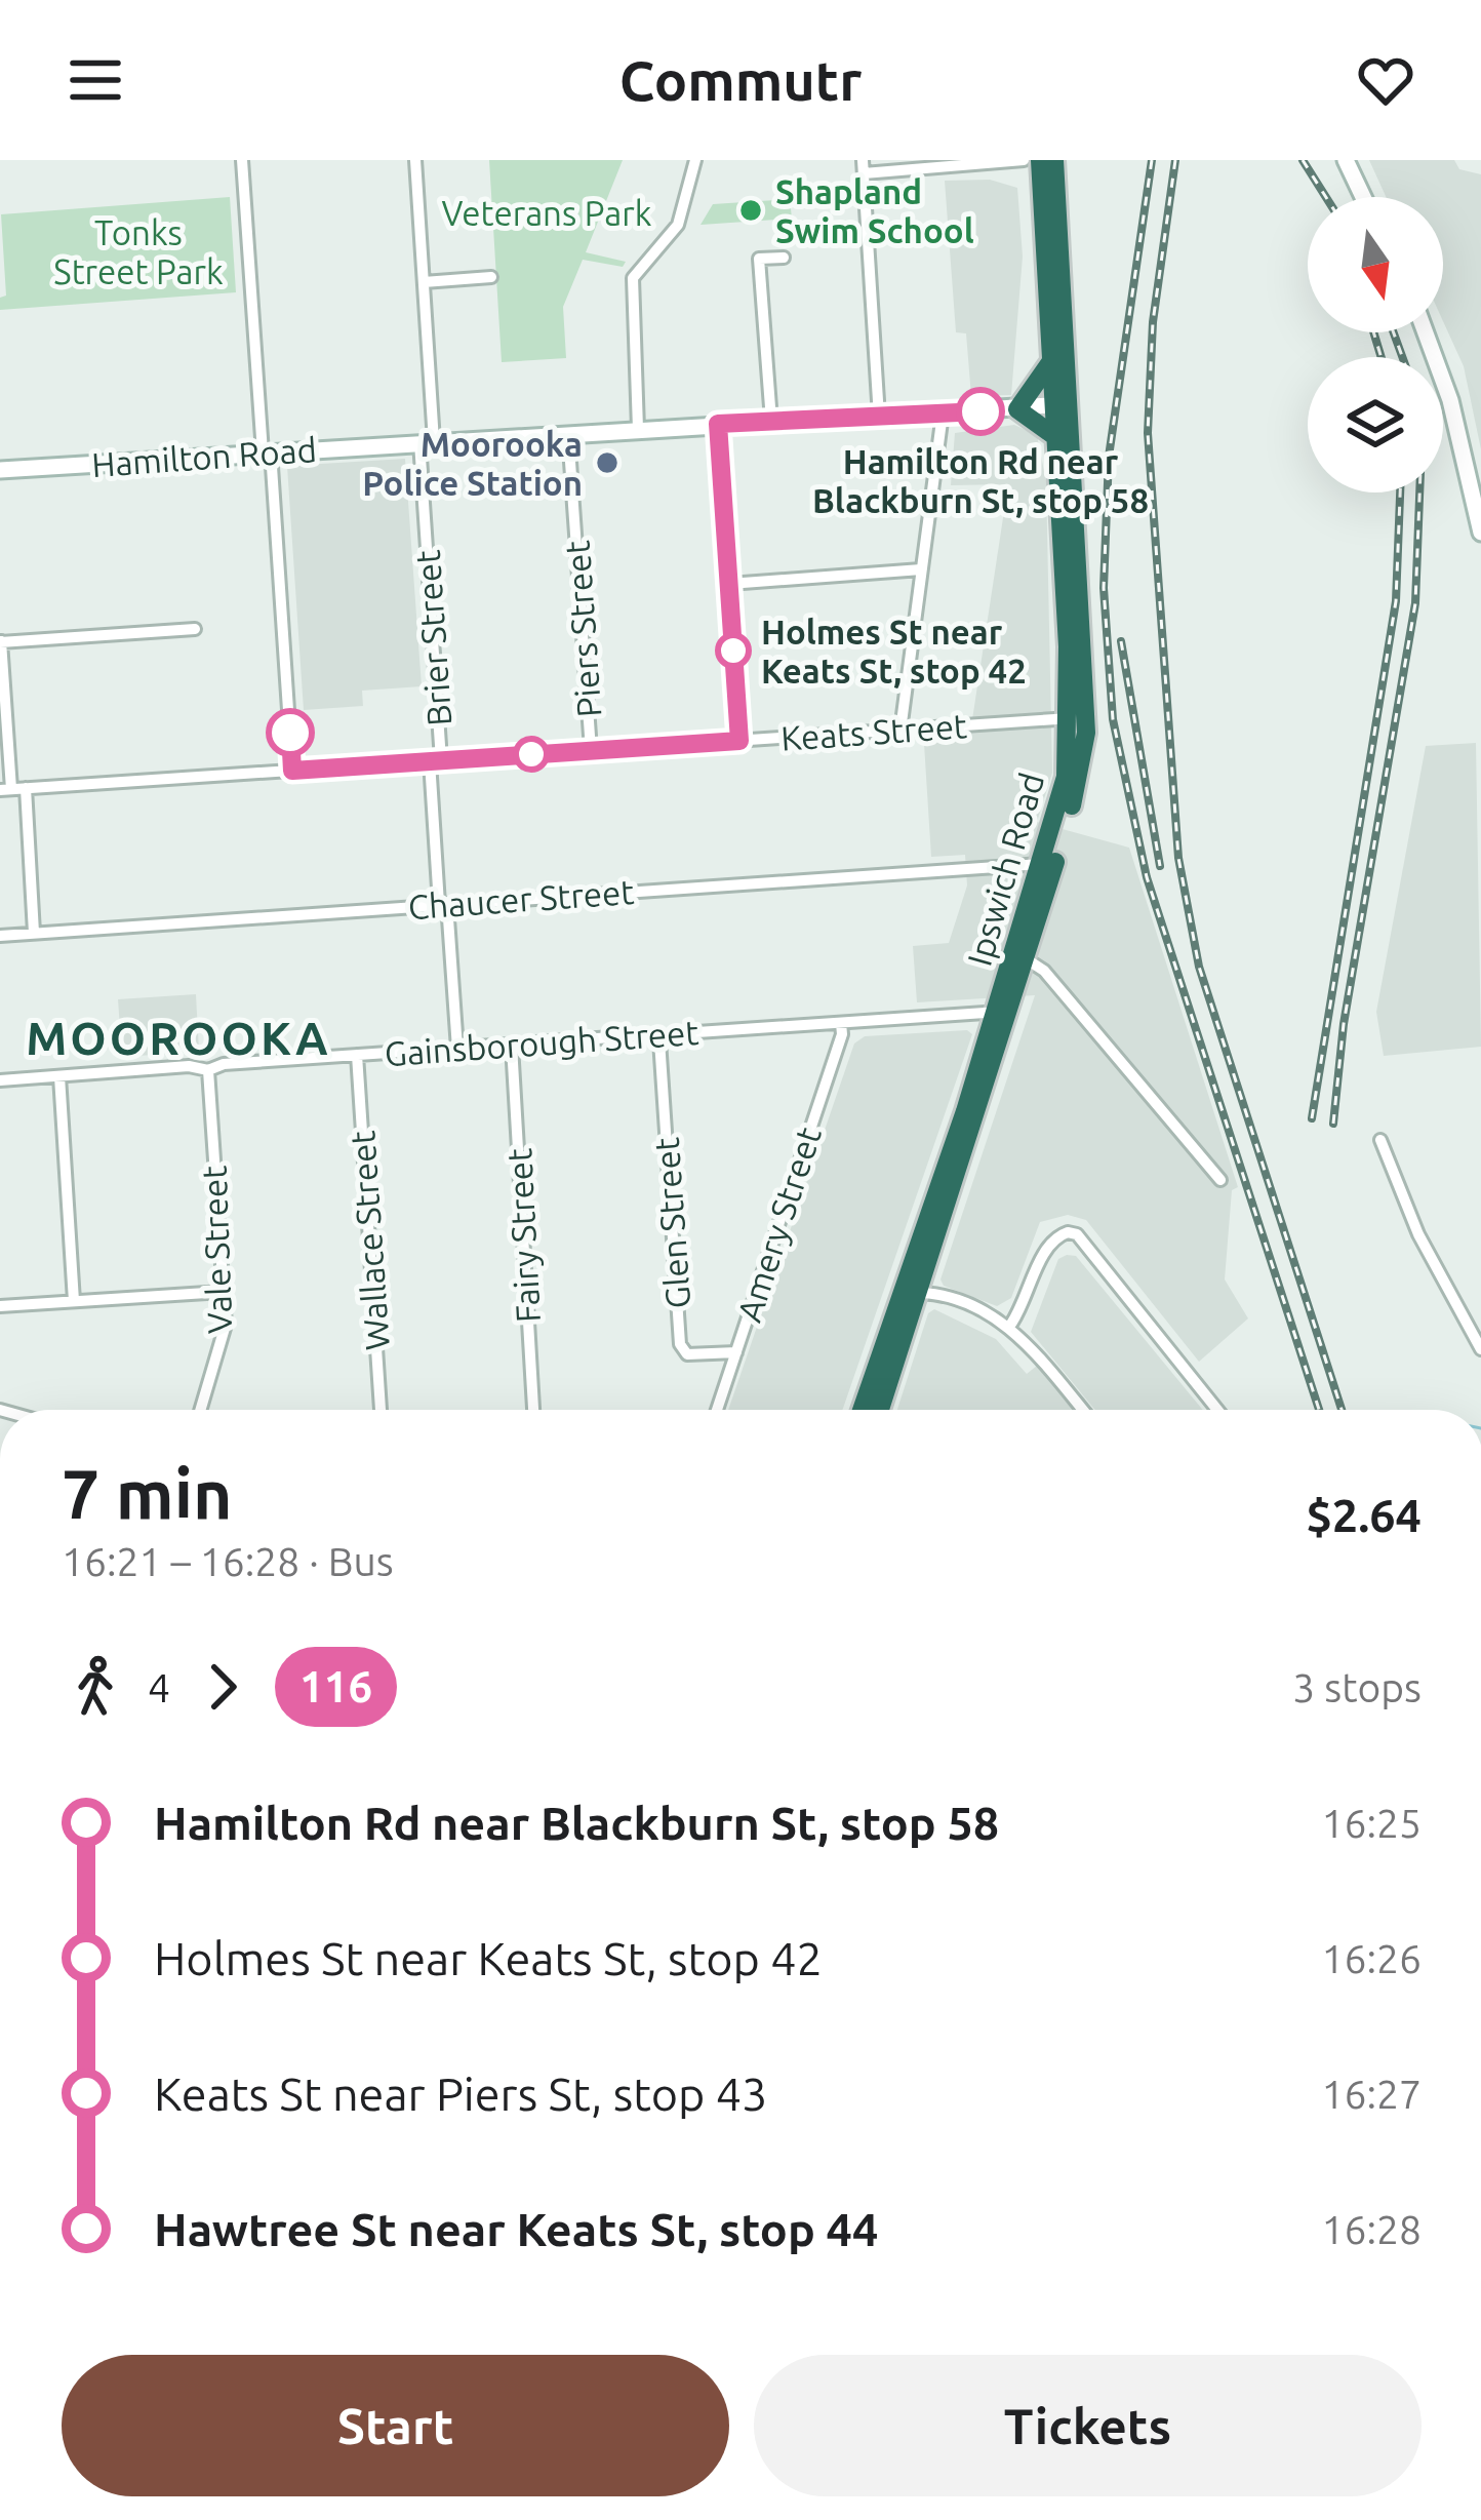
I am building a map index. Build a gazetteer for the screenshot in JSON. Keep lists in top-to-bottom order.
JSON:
{
  "streets": {
    "highway": ["Ipswich Road"],
    "street": [
      "Hamilton Road",
      "Piers Street",
      "Brier Street",
      "Keats Street",
      "Chaucer Street",
      "Gainsborough Street",
      "Glen Street",
      "Amery Street",
      "Fairy Street",
      "Wallace Street",
      "Vale Street"
    ]
  },
  "crossings": [
    ["Hamilton Road", "Piers Street"],
    ["Hamilton Road", "Brier Street"],
    ["Hamilton Road", "Ipswich Road"],
    ["Piers Street", "Keats Street"],
    ["Brier Street", "Keats Street"],
    ["Brier Street", "Chaucer Street"],
    ["Brier Street", "Gainsborough Street"],
    ["Keats Street", "Ipswich Road"],
    ["Ipswich Road", "Chaucer Street"],
    ["Ipswich Road", "Gainsborough Street"],
    ["Gainsborough Street", "Glen Street"],
    ["Gainsborough Street", "Amery Street"],
    ["Gainsborough Street", "Fairy Street"],
    ["Gainsborough Street", "Wallace Street"],
    ["Gainsborough Street", "Vale Street"],
    ["Glen Street", "Amery Street"]
  ],
  "districts": ["MOOROOKA"],
  "parks": ["Veterans Park", "Tonks Street Park"],
  "places": [
    "Shapland Swim School",
    "Hamilton Rd near Blackburn St, stop 58",
    "Moorooka Police Station",
    "Holmes St near Keats St, stop 42"
  ],
  "lines": ["bus line 116"],
  "north": "bottom",
  "page": {
    "header": "Commutr",
    "heading": ["7 min", "16:21 – 16:28 · Bus", "$2.64"],
    "legs": ["4", "116", "3 stops"],
    "list": [
      {
        "name": "Hamilton Rd near Blackburn St, stop 58",
        "value": "16:25"
      },
      {
        "name": "Holmes St near Keats St, stop 42",
        "value": "16:26"
      },
      {
        "name": "Keats St near Piers St, stop 43",
        "value": "16:27"
      },
      {
        "name": "Hawtree St near Keats St, stop 44",
        "value": "16:28"
      }
    ],
    "buttons": ["Start", "Tickets"]
  }
}
